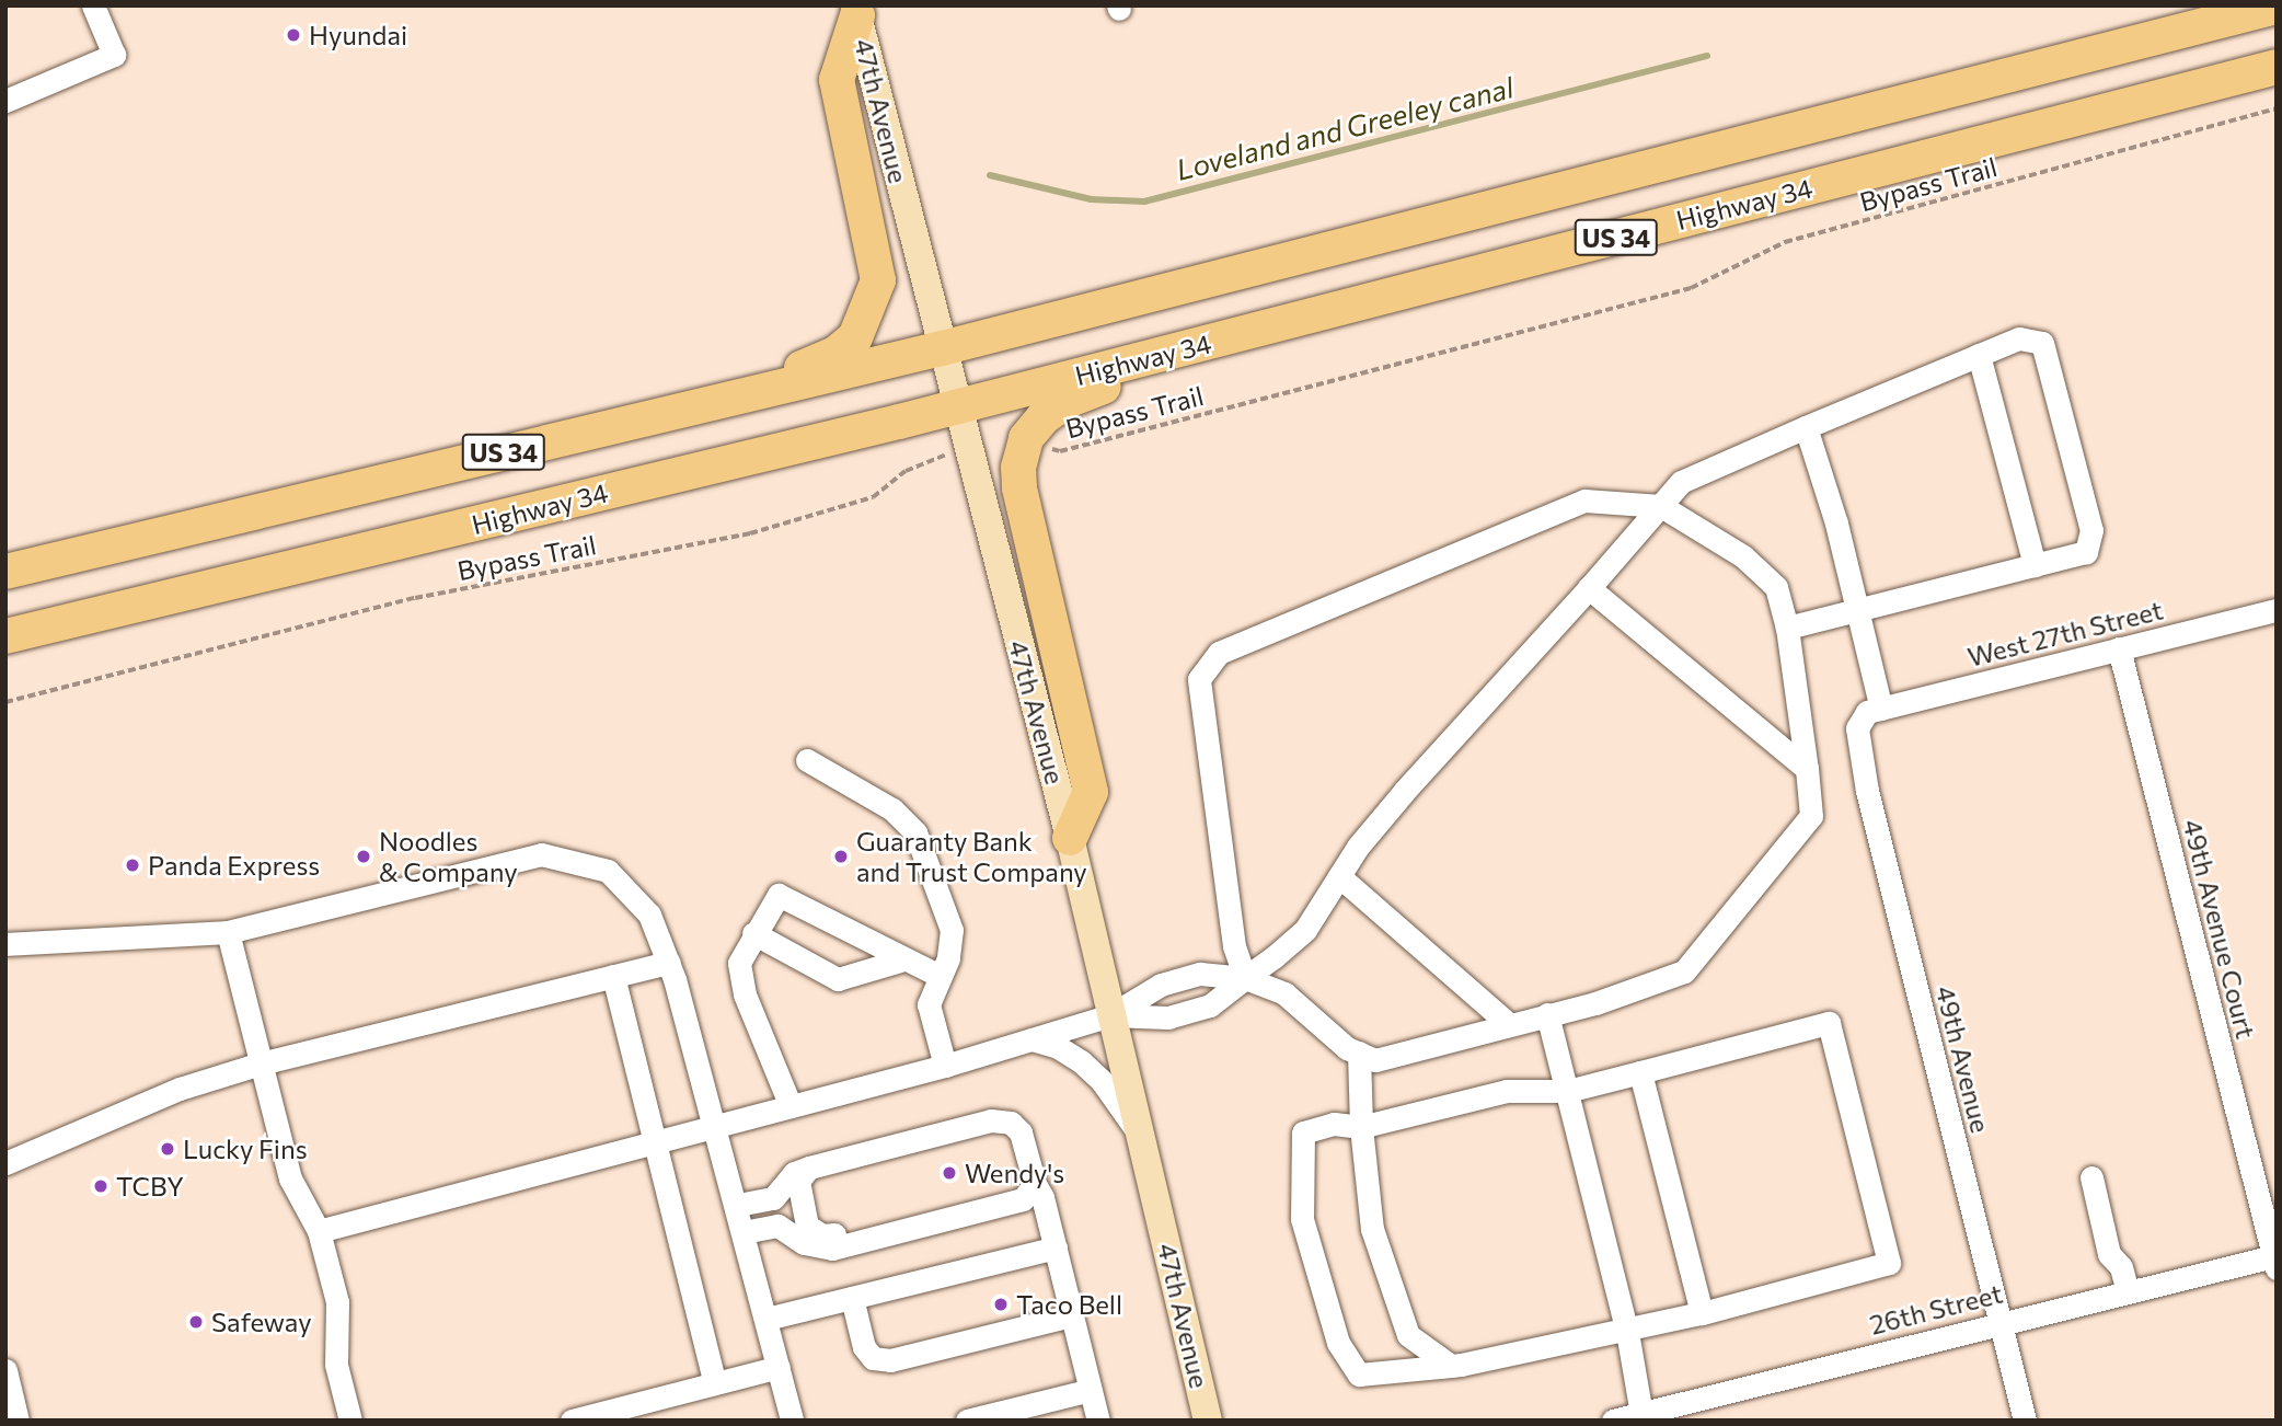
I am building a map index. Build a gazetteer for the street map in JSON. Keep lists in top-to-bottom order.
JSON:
{
  "streets": {
    "highway": ["Highway 34", "US 34"],
    "main road": ["47th Avenue"],
    "street": [
      "West 27th Street",
      "49th Avenue Court",
      "49th Avenue",
      "26th Street"
    ],
    "path": ["Bypass Trail"]
  },
  "crossings": [
    ["47th Avenue", "Bypass Trail"],
    ["47th Avenue", "Highway 34"],
    ["47th Avenue", "US 34"],
    ["West 27th Street", "49th Avenue Court"],
    ["West 27th Street", "49th Avenue"],
    ["49th Avenue Court", "26th Street"],
    ["49th Avenue", "26th Street"]
  ],
  "water": ["Loveland and Greeley canal"],
  "places": [
    "Hyundai",
    "Noodles & Company",
    "Guaranty Bank and Trust Company",
    "Panda Express",
    "Lucky Fins",
    "Wendy's",
    "TCBY",
    "Taco Bell",
    "Safeway"
  ]
}
